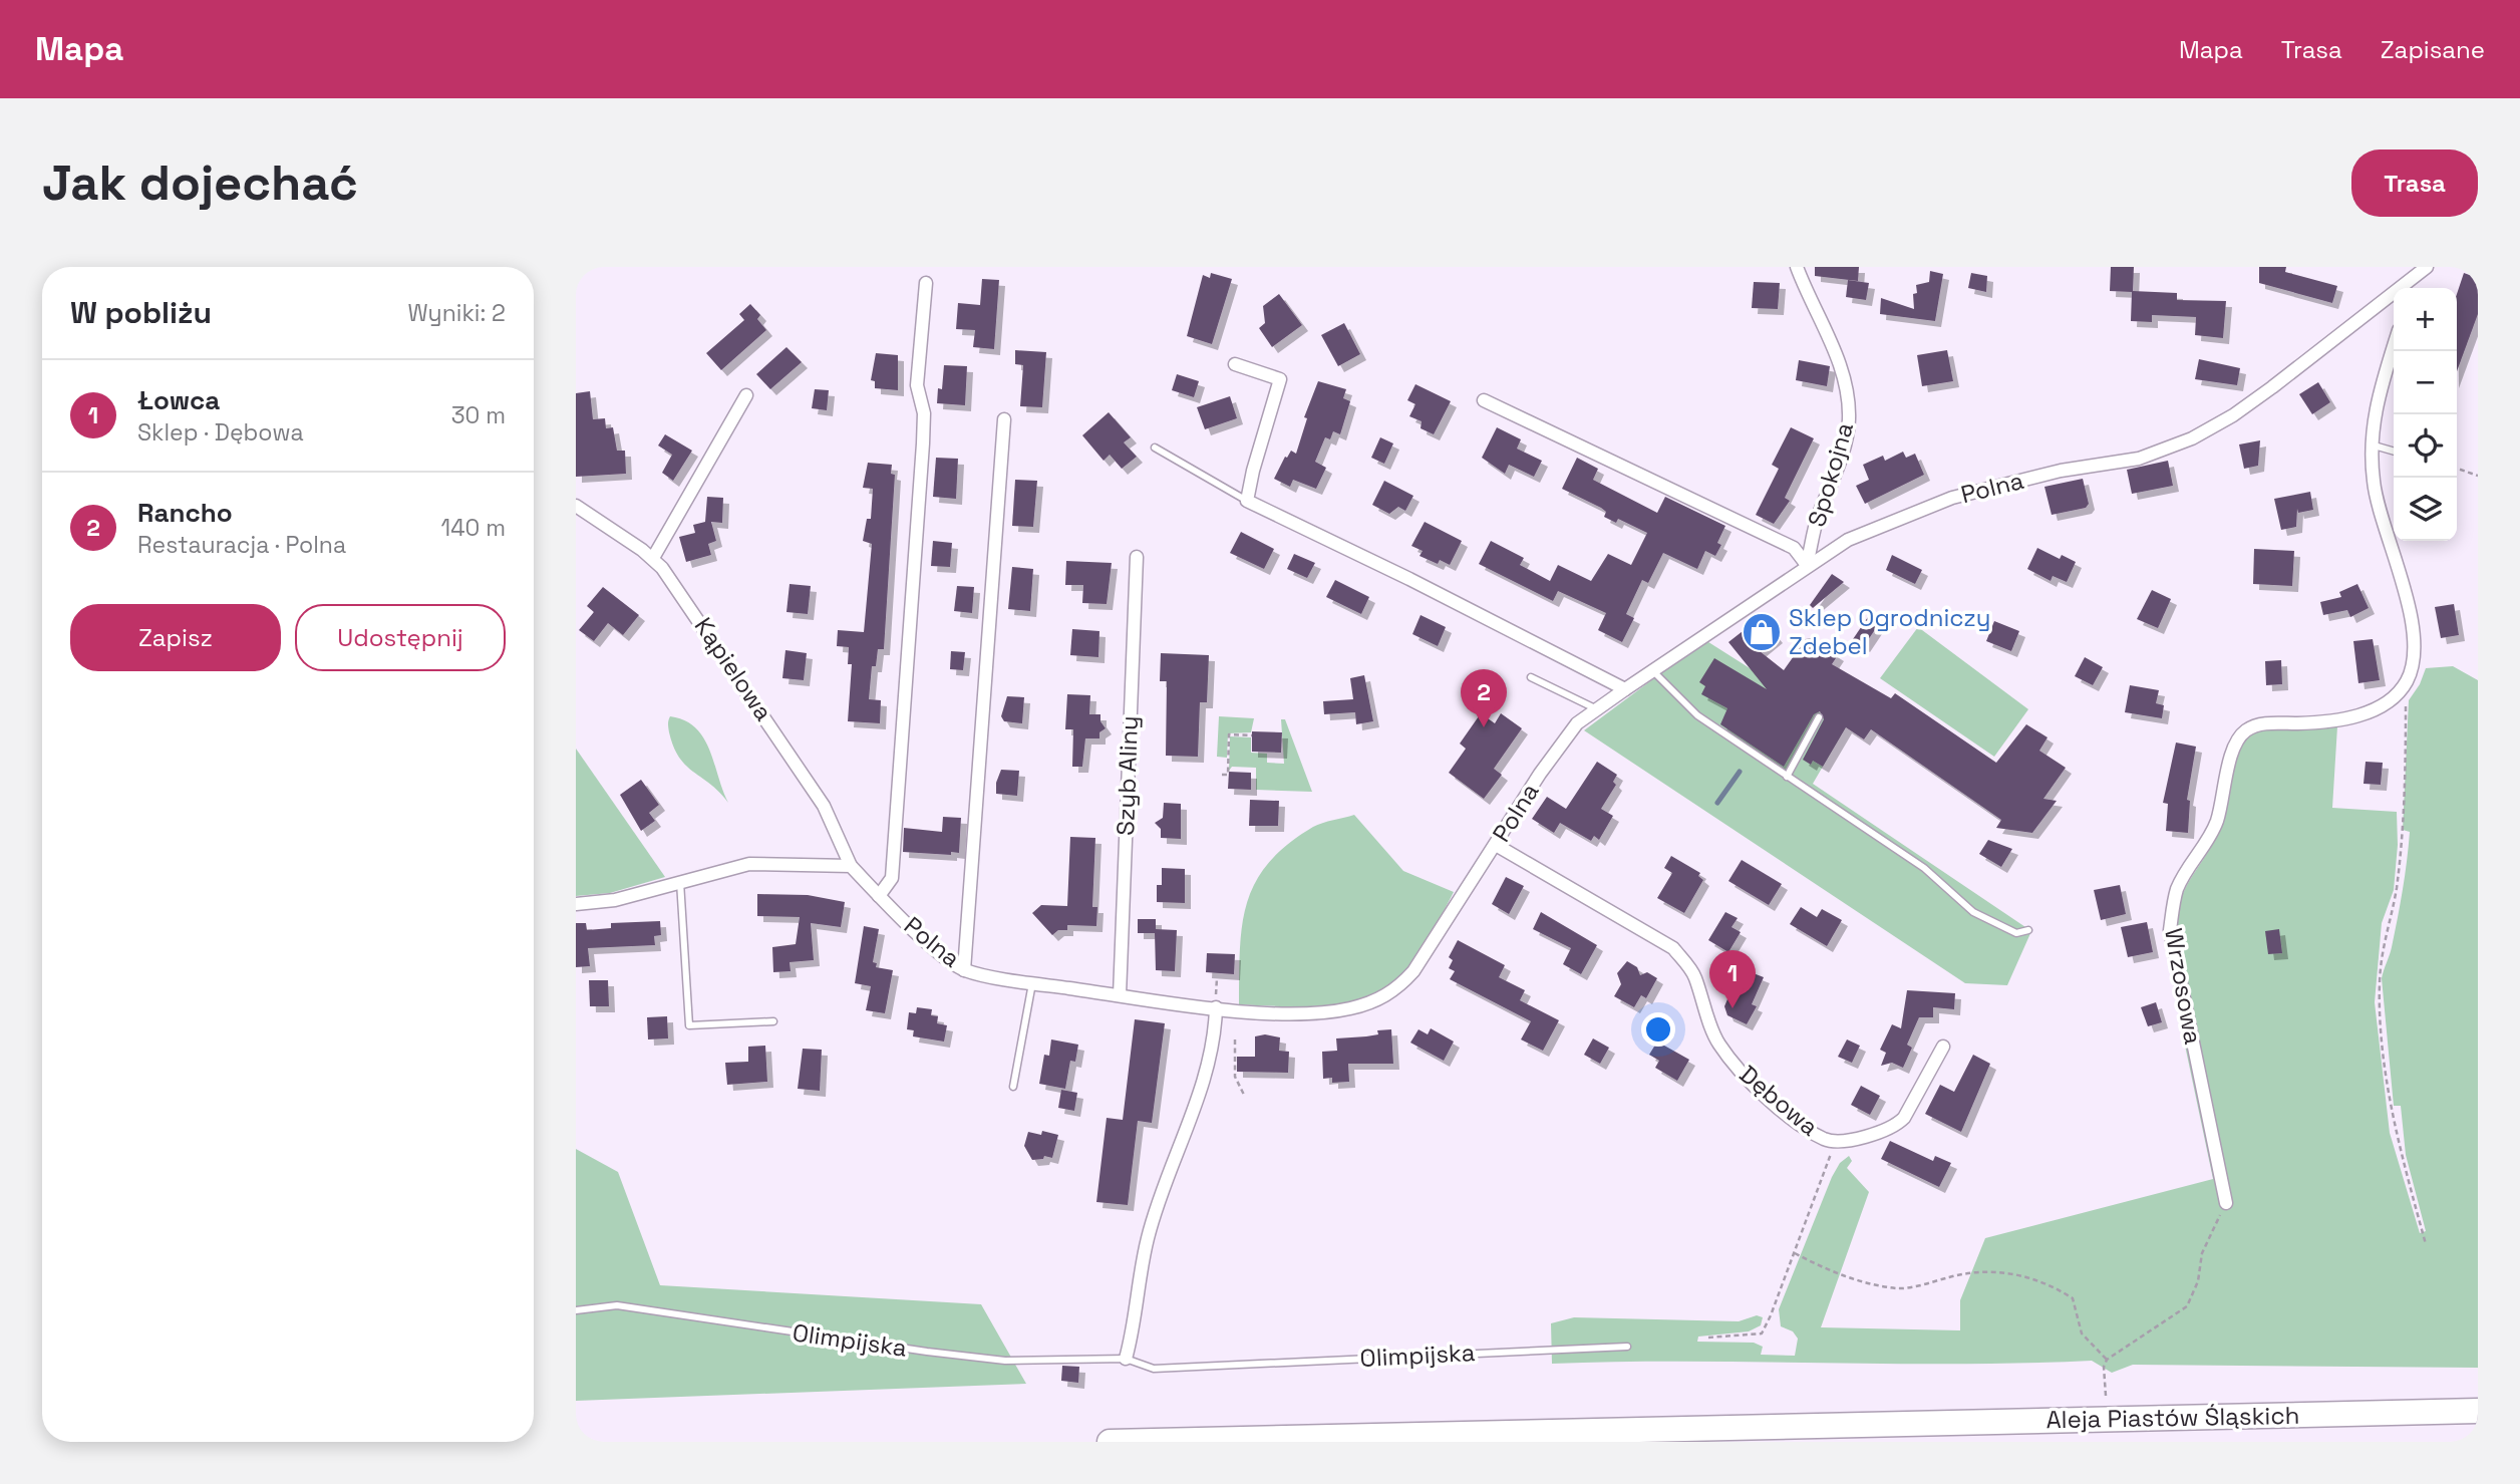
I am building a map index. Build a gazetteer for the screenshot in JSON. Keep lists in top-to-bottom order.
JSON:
{
  "streets": {
    "highway": ["Aleja Piastów Śląskich"],
    "street": [
      "Spokojna",
      "Polna",
      "Kąpielowa",
      "Szyb Aliny",
      "Wrzosowa",
      "Dębowa"
    ],
    "lane": ["Olimpijska"]
  },
  "crossings": [
    ["Spokojna", "Polna"],
    ["Polna", "Kąpielowa"],
    ["Polna", "Szyb Aliny"],
    ["Polna", "Dębowa"]
  ],
  "places": {
    "shop": ["Sklep Ogrodniczy Zdebel"]
  },
  "page": {
    "header": "Mapa",
    "nav": ["Mapa", "Trasa", "Zapisane"],
    "buttons": [
      "Trasa",
      ["Zapisz", "Udostępnij"]
    ],
    "title": "Jak dojechać",
    "heading": ["W pobliżu", "Wyniki: 2"],
    "map_buttons": ["+", "−"],
    "list": [
      {
        "mark": "1",
        "name": "Łowca",
        "note": "Sklep · Dębowa",
        "value": "30 m"
      },
      {
        "mark": "2",
        "name": "Rancho",
        "note": "Restauracja · Polna",
        "value": "140 m"
      }
    ],
    "pins": ["2", "1"]
  }
}
